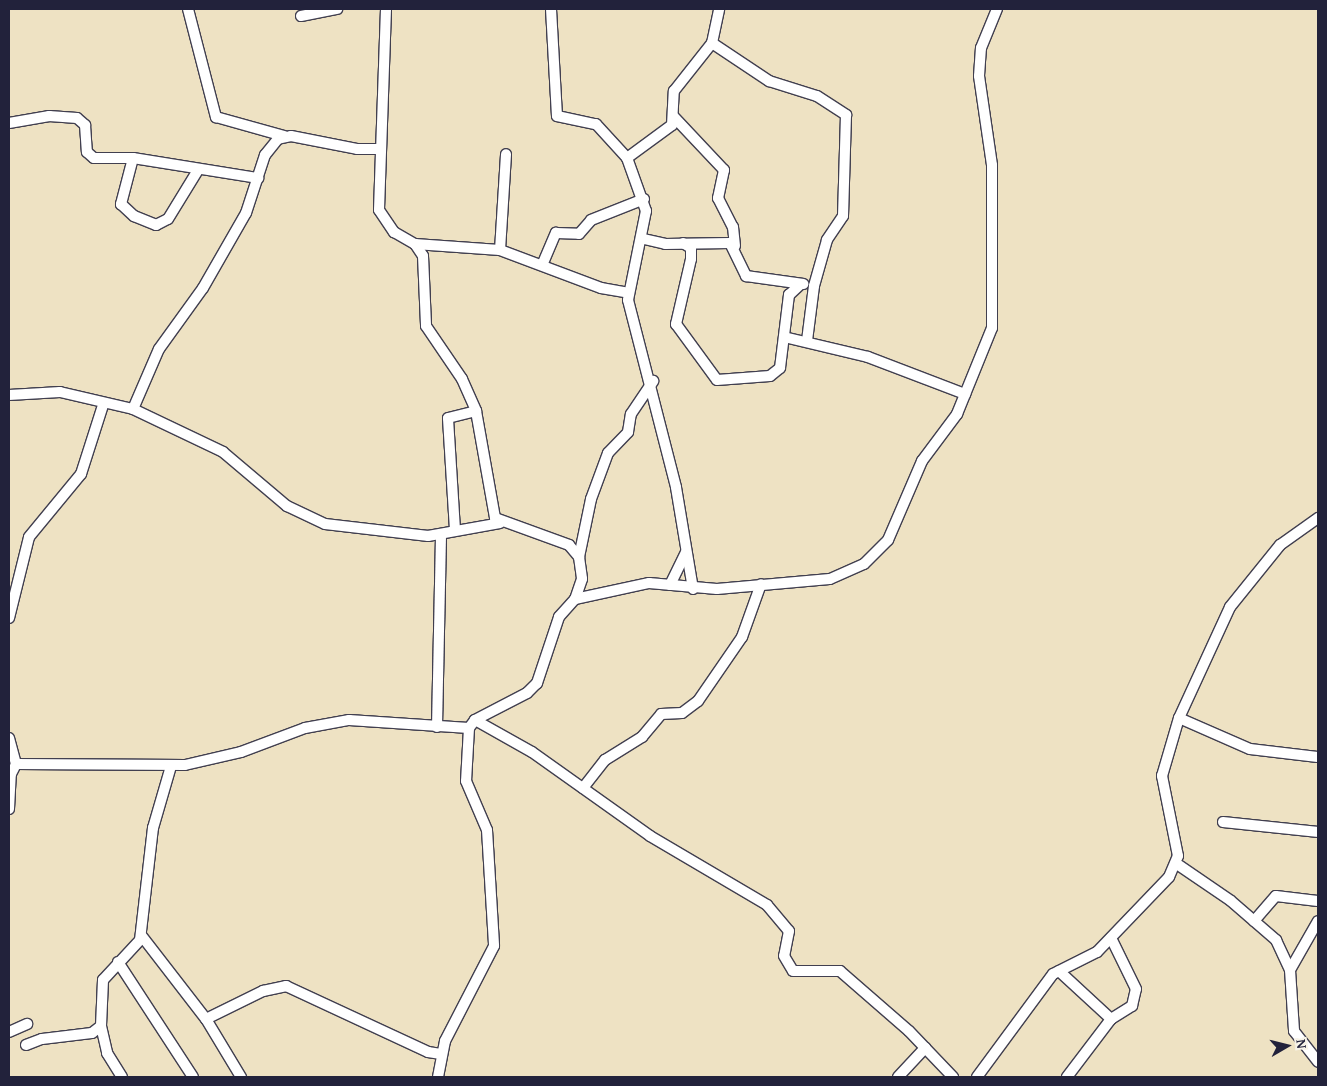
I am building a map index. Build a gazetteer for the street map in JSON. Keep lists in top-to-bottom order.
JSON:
{
  "north": "right"
}
